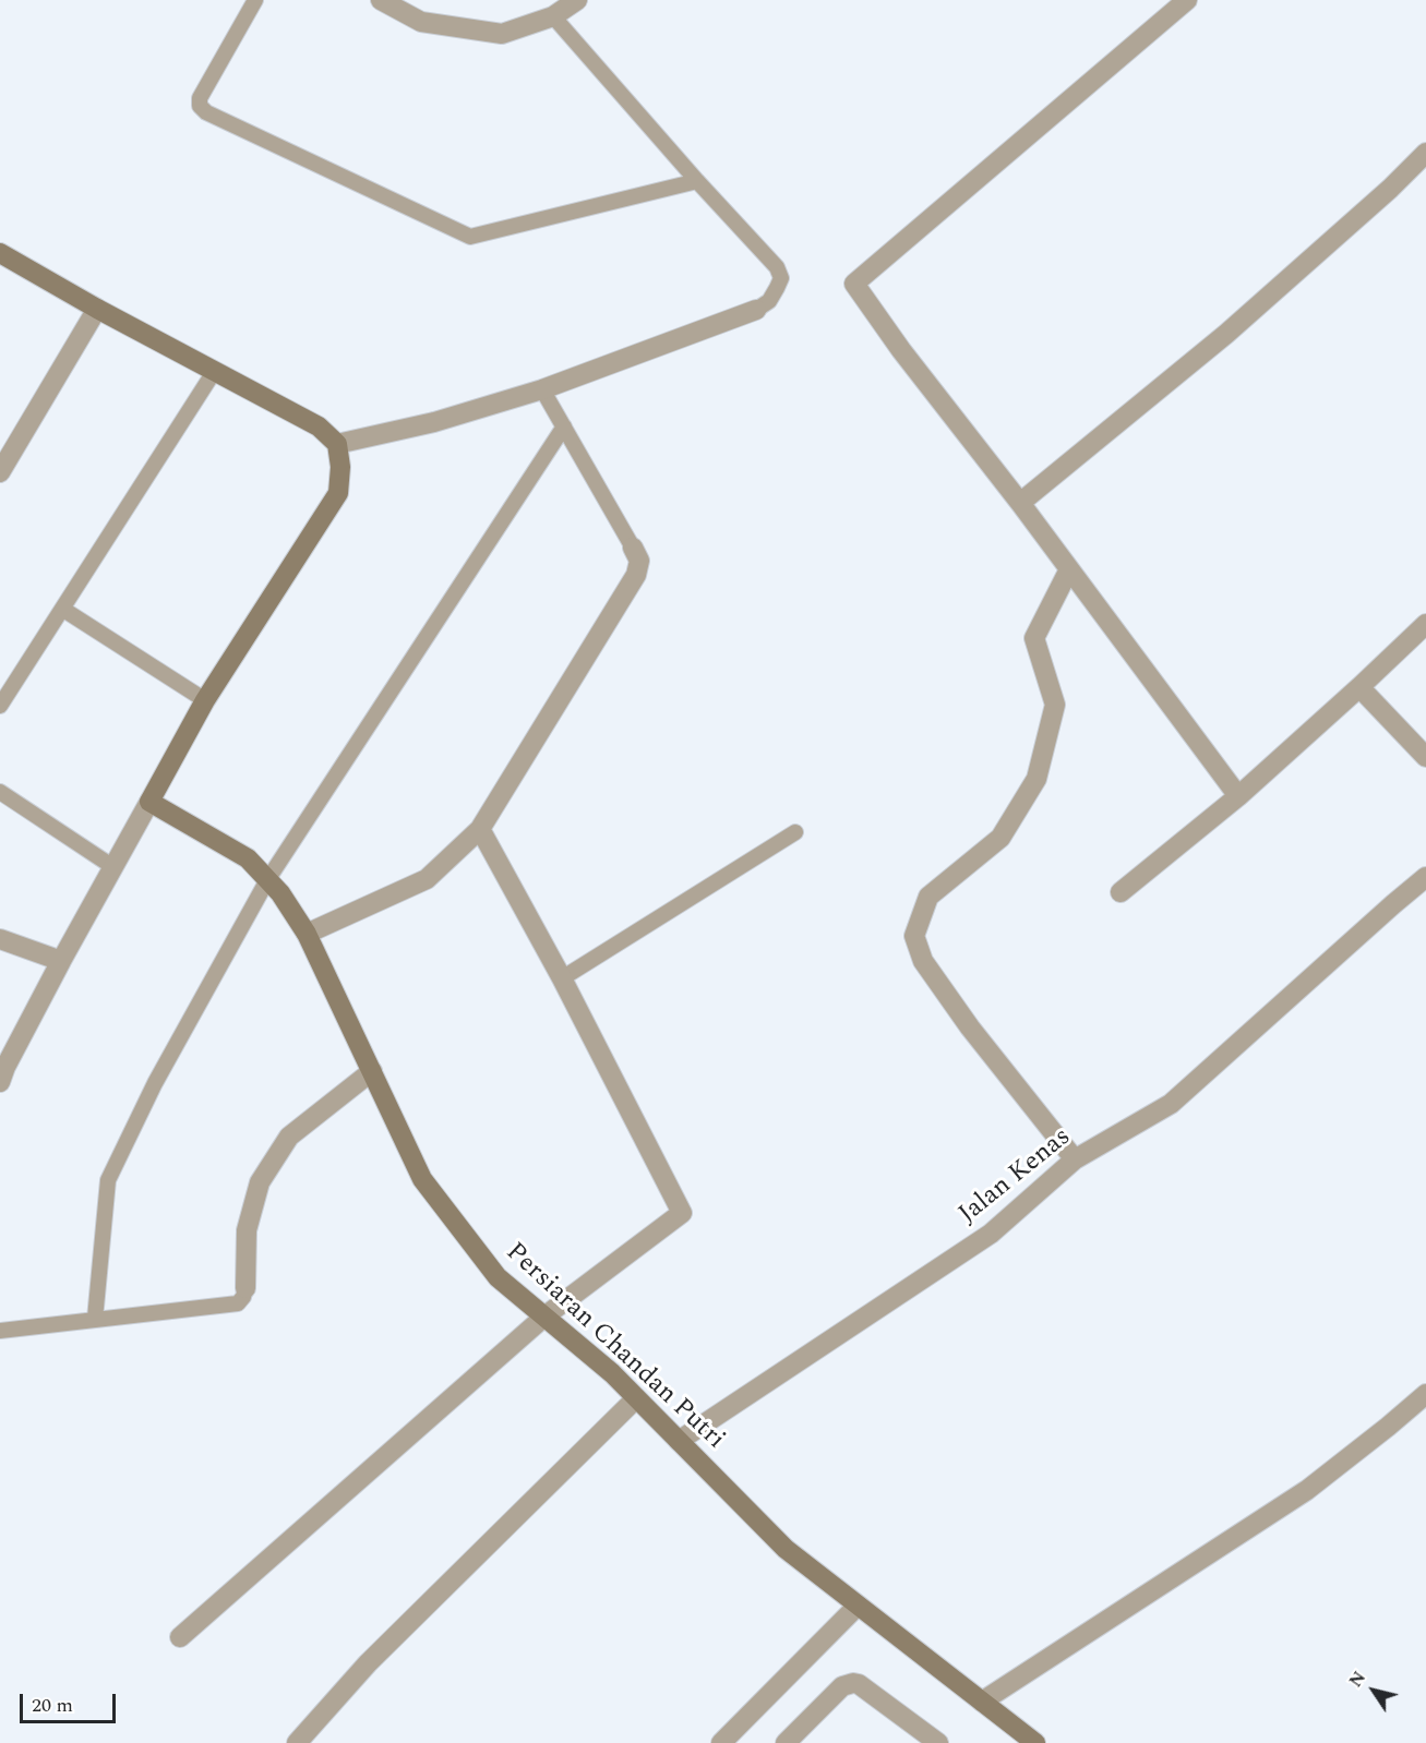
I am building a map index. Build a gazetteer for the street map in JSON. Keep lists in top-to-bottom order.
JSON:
{
  "streets": {
    "street": ["Jalan Kenas", "Persiaran Chandan Putri"]
  },
  "crossings": [
    ["Jalan Kenas", "Persiaran Chandan Putri"]
  ],
  "scale_bar": "20 m",
  "north": "top left"
}
